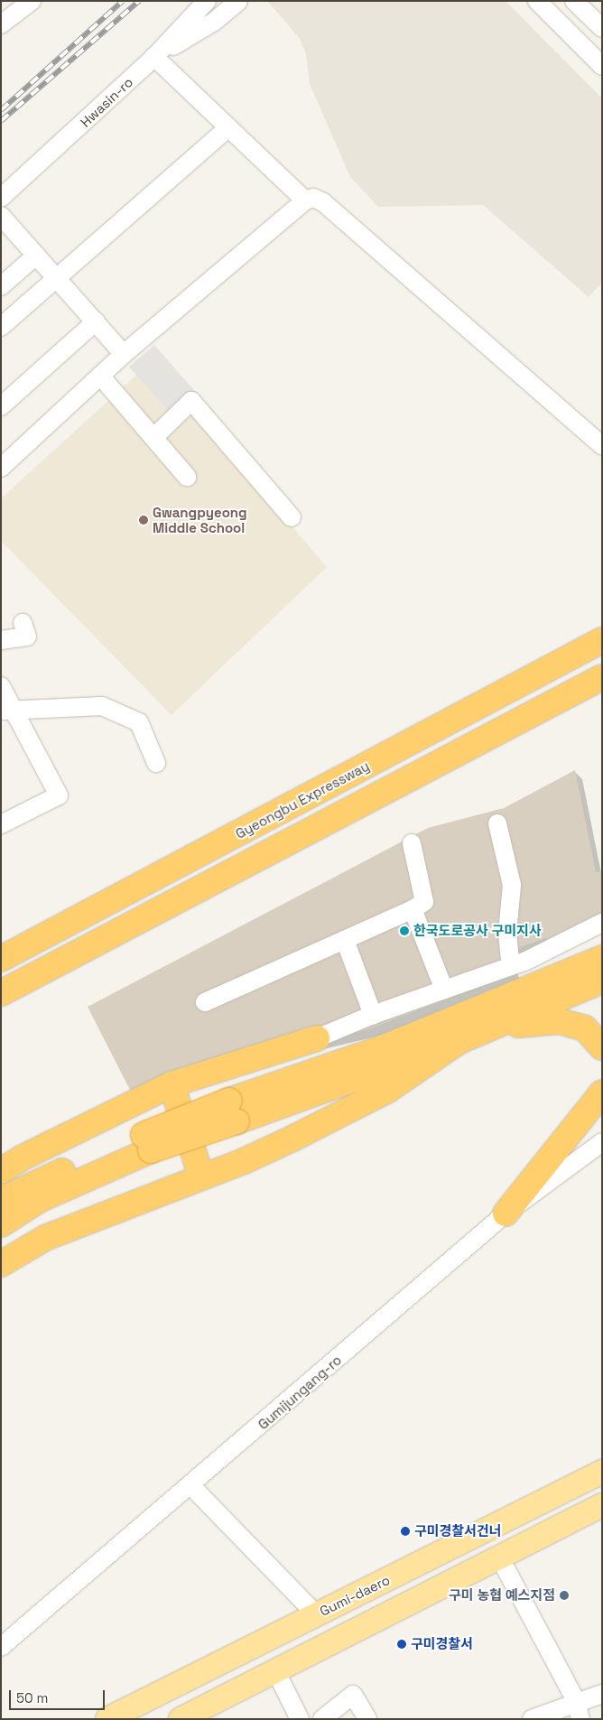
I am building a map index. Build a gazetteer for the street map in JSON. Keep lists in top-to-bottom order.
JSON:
{
  "streets": {
    "highway": ["Gyeongbu Expressway"],
    "main road": ["Gumi-daero"],
    "street": ["Hwasin-ro", "Gumijungang-ro"]
  },
  "places": [
    "Gwangpyeong Middle School",
    "한국도로공사 구미지사",
    "구미경찰서건너",
    "구미 농협 예스지점",
    "구미경찰서"
  ],
  "scale_bar": "50 m"
}
